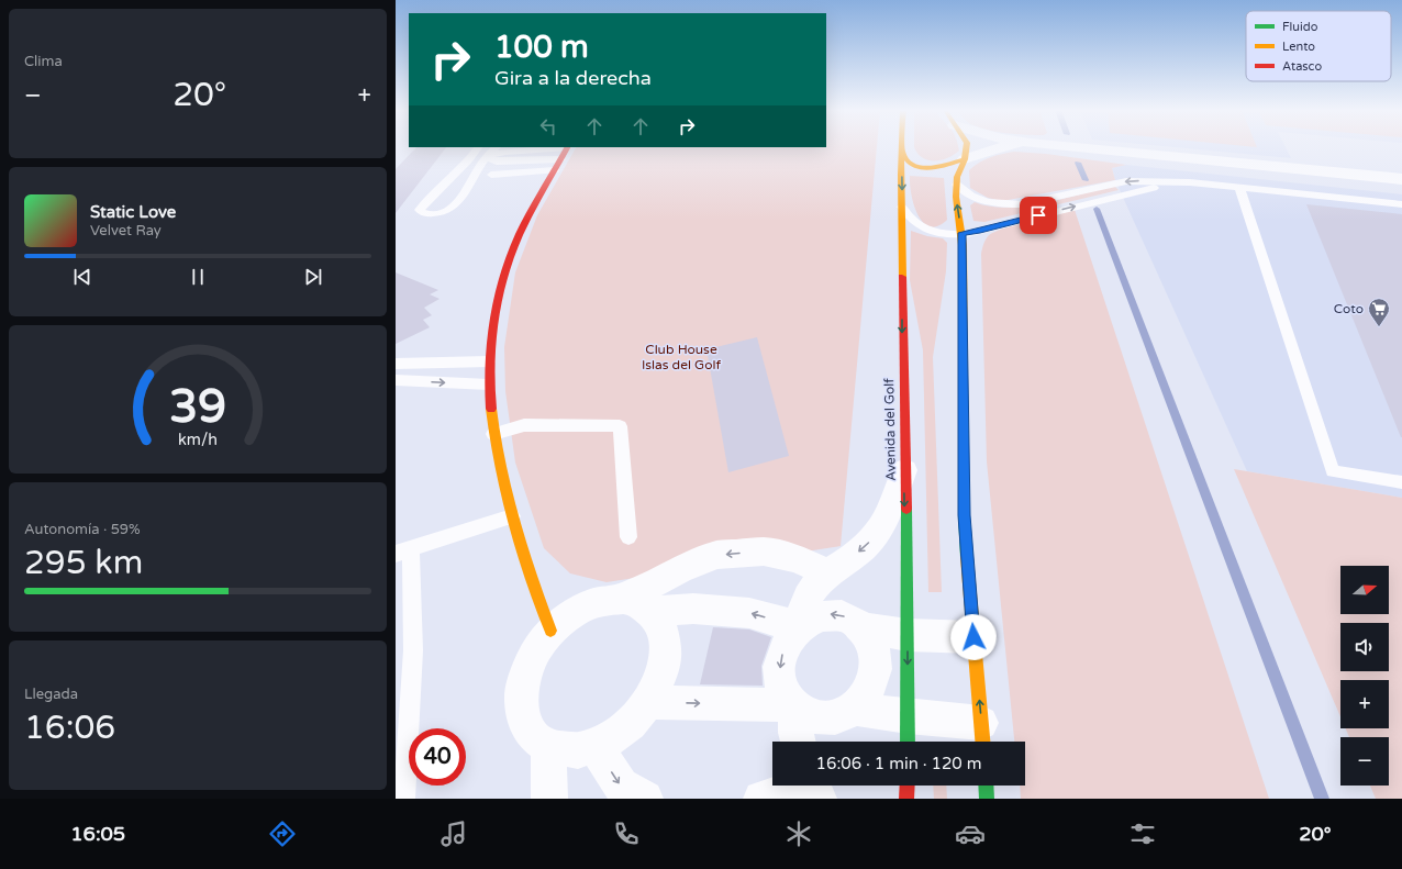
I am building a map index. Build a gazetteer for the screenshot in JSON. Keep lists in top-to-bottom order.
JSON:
{
  "streets": {
    "street": ["Avenida del Golf"]
  },
  "parks": ["Club House Islas del Golf"],
  "places": {
    "supermarket": ["Coto"]
  },
  "legend": ["Fluido", "Lento", "Atasco"],
  "north": "right",
  "page": {
    "tile": [
      "Clima",
      ["Autonomía · 59%", "295 km"],
      ["Llegada", "16:06"]
    ],
    "turn": ["100 m", "Gira a la derecha"],
    "heat": ["−", "20°", "+"],
    "song": ["Static Love", "Velvet Ray"],
    "map_buttons": ["+", "−"],
    "limit": "40",
    "trip": "16:06 · 1 min · 120 m",
    "tabs": ["16:05", "20°"],
    "gauge": ["39", "km/h"]
  }
}
